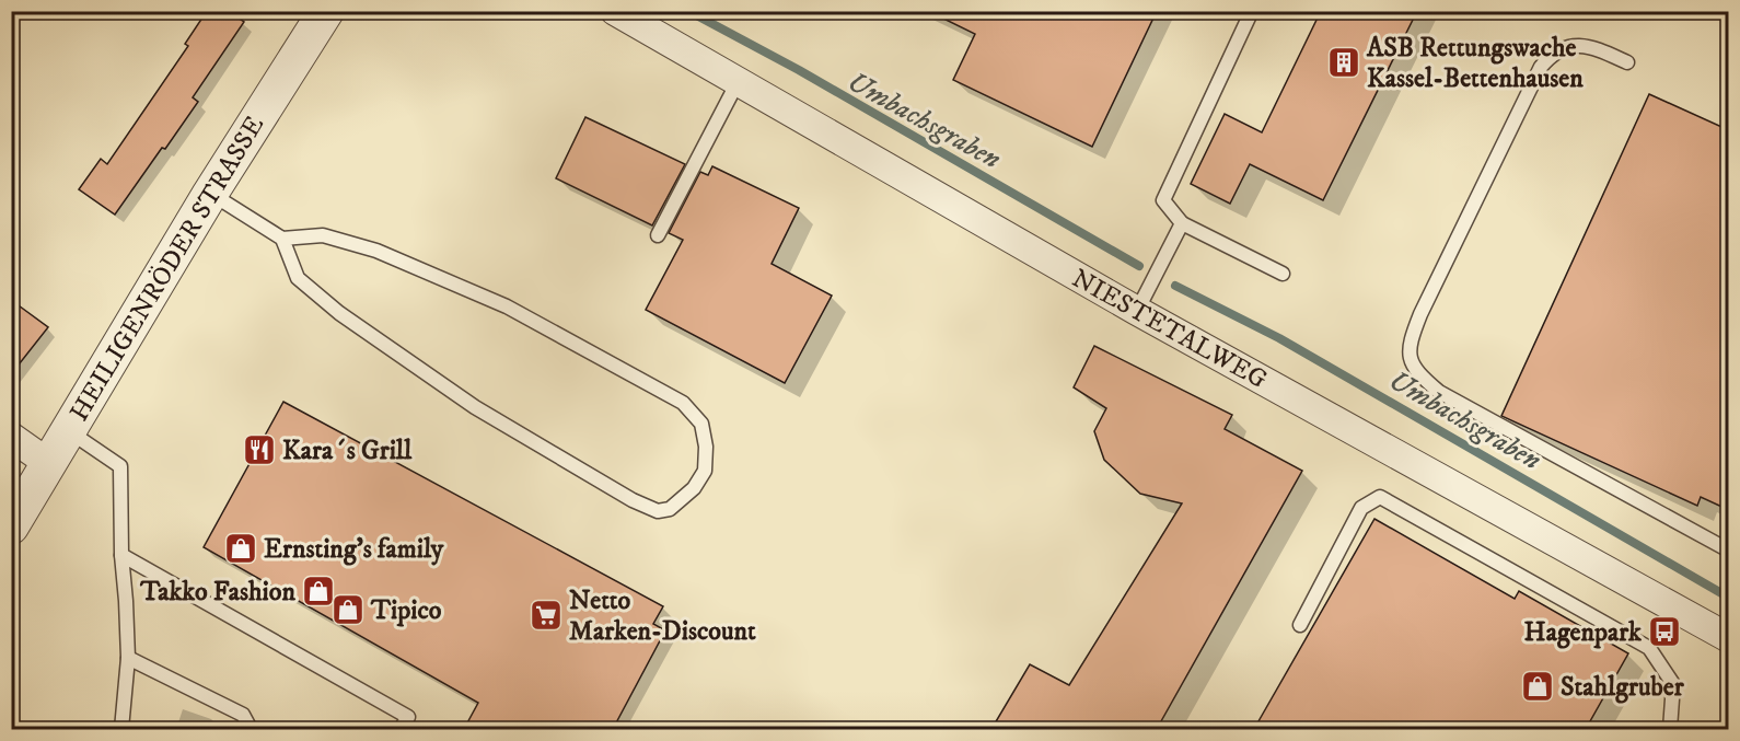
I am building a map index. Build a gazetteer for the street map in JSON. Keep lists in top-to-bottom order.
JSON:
{
  "streets": {
    "street": ["HEILIGENRÖDER STRASSE", "NIESTETALWEG"]
  },
  "water": ["Umbachsgraben"],
  "places": {
    "building": ["ASB Rettungswache Kassel-Bettenhausen"],
    "restaurant": ["Kara´s Grill"],
    "shop": [
      "Ernsting's family",
      "Takko Fashion",
      "Tipico",
      "Stahlgruber"
    ],
    "supermarket": ["Netto Marken-Discount"],
    "bus stop": ["Hagenpark"]
  }
}
